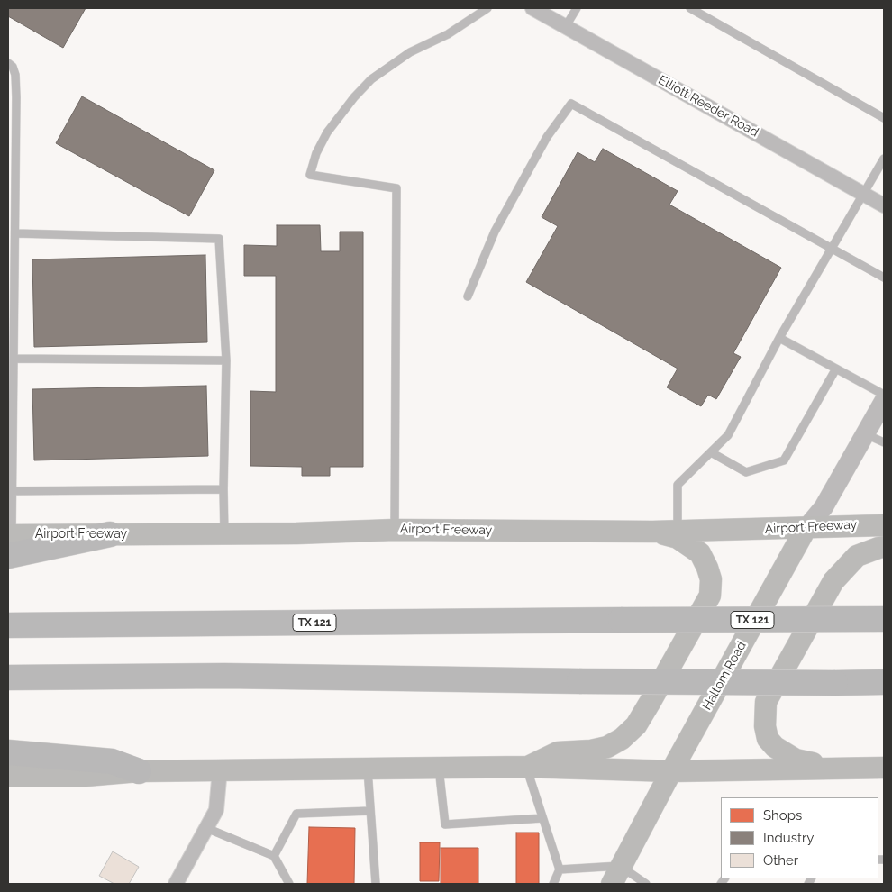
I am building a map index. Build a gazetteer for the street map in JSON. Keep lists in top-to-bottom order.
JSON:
{
  "streets": {
    "highway": ["TX 121"],
    "main road": ["Airport Freeway", "Haltom Road"],
    "street": ["Elliott Reeder Road"]
  },
  "crossings": [
    ["Airport Freeway", "Haltom Road"]
  ],
  "legend": ["Shops", "Industry", "Other"]
}
